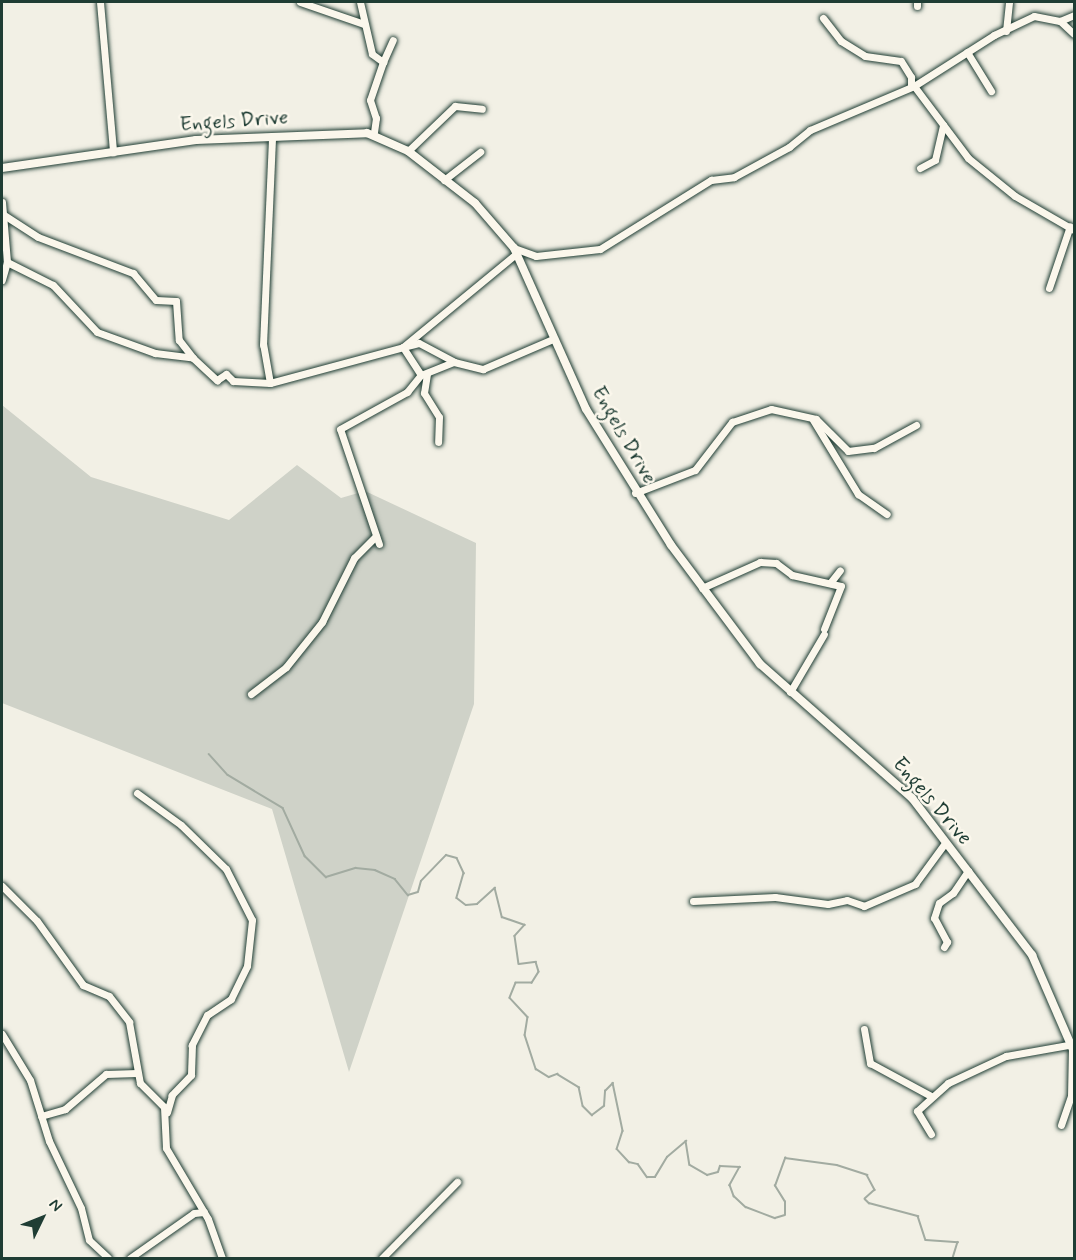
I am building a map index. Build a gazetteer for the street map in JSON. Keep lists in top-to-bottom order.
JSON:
{
  "streets": {
    "street": ["Engels Drive"]
  },
  "north": "top right"
}
